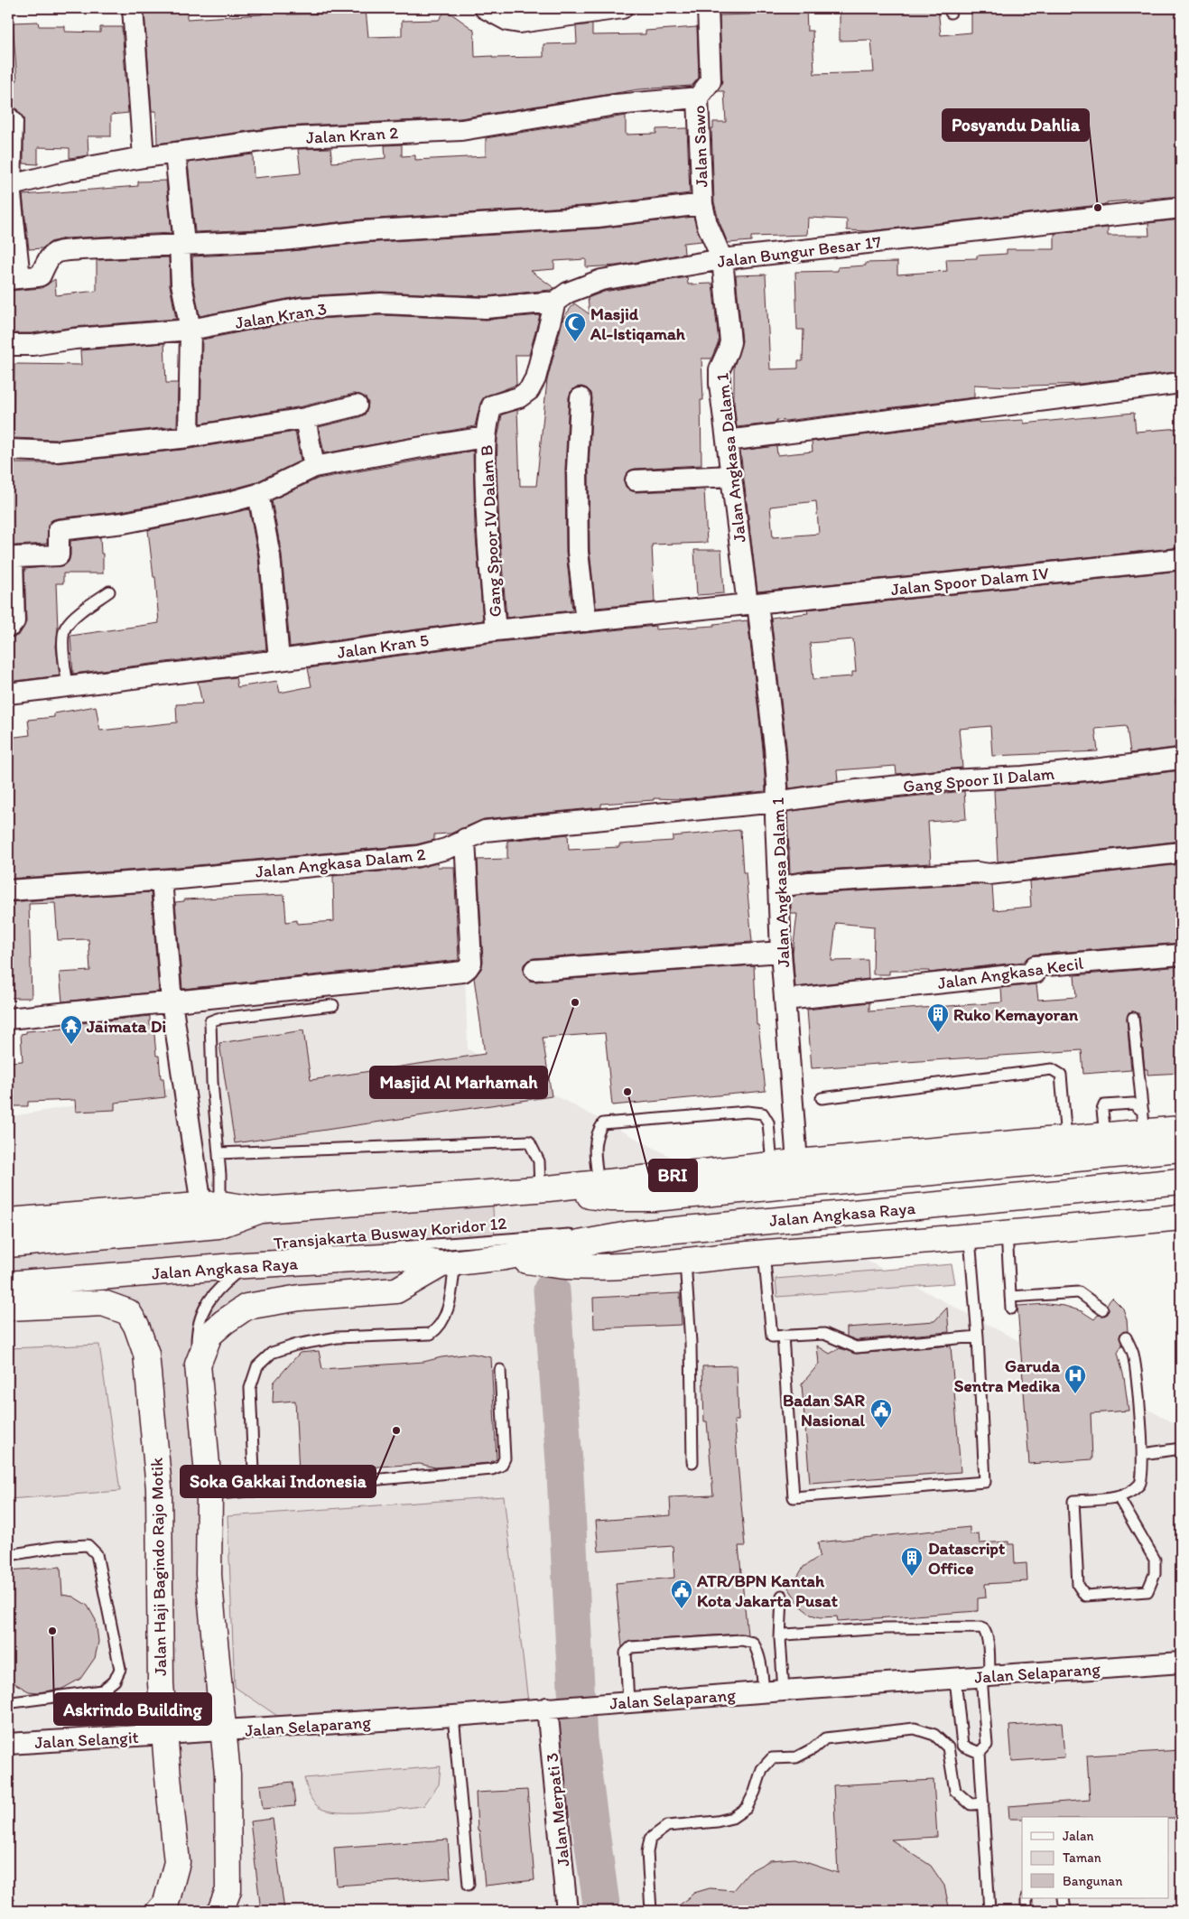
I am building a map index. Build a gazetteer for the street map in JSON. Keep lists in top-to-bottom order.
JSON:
{
  "streets": {
    "main road": ["Jalan Angkasa Raya", "Jalan Haji Bagindo Rajo Motik"],
    "street": [
      "Jalan Kran 2",
      "Jalan Sawo",
      "Jalan Bungur Besar 17",
      "Jalan Kran 3",
      "Jalan Angkasa Dalam 1",
      "Gang Spoor IV Dalam B",
      "Jalan Spoor Dalam IV",
      "Jalan Kran 5",
      "Gang Spoor II Dalam",
      "Jalan Angkasa Dalam 2",
      "Jalan Angkasa Kecil",
      "Jalan Selaparang",
      "Jalan Selangit",
      "Jalan Merpati 3"
    ],
    "lane": ["Transjakarta Busway Koridor 12"]
  },
  "crossings": [
    ["Jalan Kran 2", "Jalan Sawo"],
    ["Jalan Sawo", "Jalan Bungur Besar 17"],
    ["Jalan Sawo", "Jalan Angkasa Dalam 1"],
    ["Jalan Bungur Besar 17", "Jalan Kran 3"],
    ["Jalan Bungur Besar 17", "Jalan Angkasa Dalam 1"],
    ["Jalan Bungur Besar 17", "Gang Spoor IV Dalam B"],
    ["Jalan Kran 3", "Gang Spoor IV Dalam B"],
    ["Jalan Angkasa Dalam 1", "Jalan Spoor Dalam IV"],
    ["Jalan Angkasa Dalam 1", "Jalan Kran 5"],
    ["Jalan Angkasa Dalam 1", "Gang Spoor II Dalam"],
    ["Jalan Angkasa Dalam 1", "Jalan Angkasa Dalam 2"],
    ["Jalan Angkasa Dalam 1", "Jalan Angkasa Kecil"],
    ["Jalan Angkasa Dalam 1", "Jalan Angkasa Raya"],
    ["Gang Spoor IV Dalam B", "Jalan Kran 5"],
    ["Jalan Spoor Dalam IV", "Jalan Kran 5"],
    ["Gang Spoor II Dalam", "Jalan Angkasa Dalam 2"],
    ["Jalan Angkasa Raya", "Transjakarta Busway Koridor 12"],
    ["Jalan Haji Bagindo Rajo Motik", "Jalan Selaparang"],
    ["Jalan Haji Bagindo Rajo Motik", "Jalan Selangit"],
    ["Jalan Selaparang", "Jalan Selangit"],
    ["Jalan Selaparang", "Jalan Merpati 3"]
  ],
  "places": {
    "other": [
      "Posyandu Dahlia",
      "Masjid Al Marhamah",
      "BRI",
      "Soka Gakkai Indonesia",
      "Askrindo Building"
    ],
    "mosque": ["Masjid Al-Istiqamah"],
    "building": ["Ruko Kemayoran", "Datascript Office"],
    "temple": ["Jaimata Di"],
    "hospital": ["Garuda Sentra Medika"],
    "public building": ["Badan SAR Nasional", "ATR/BPN Kantah Kota Jakarta Pusat"]
  },
  "legend": ["Jalan", "Taman", "Bangunan"]
}
